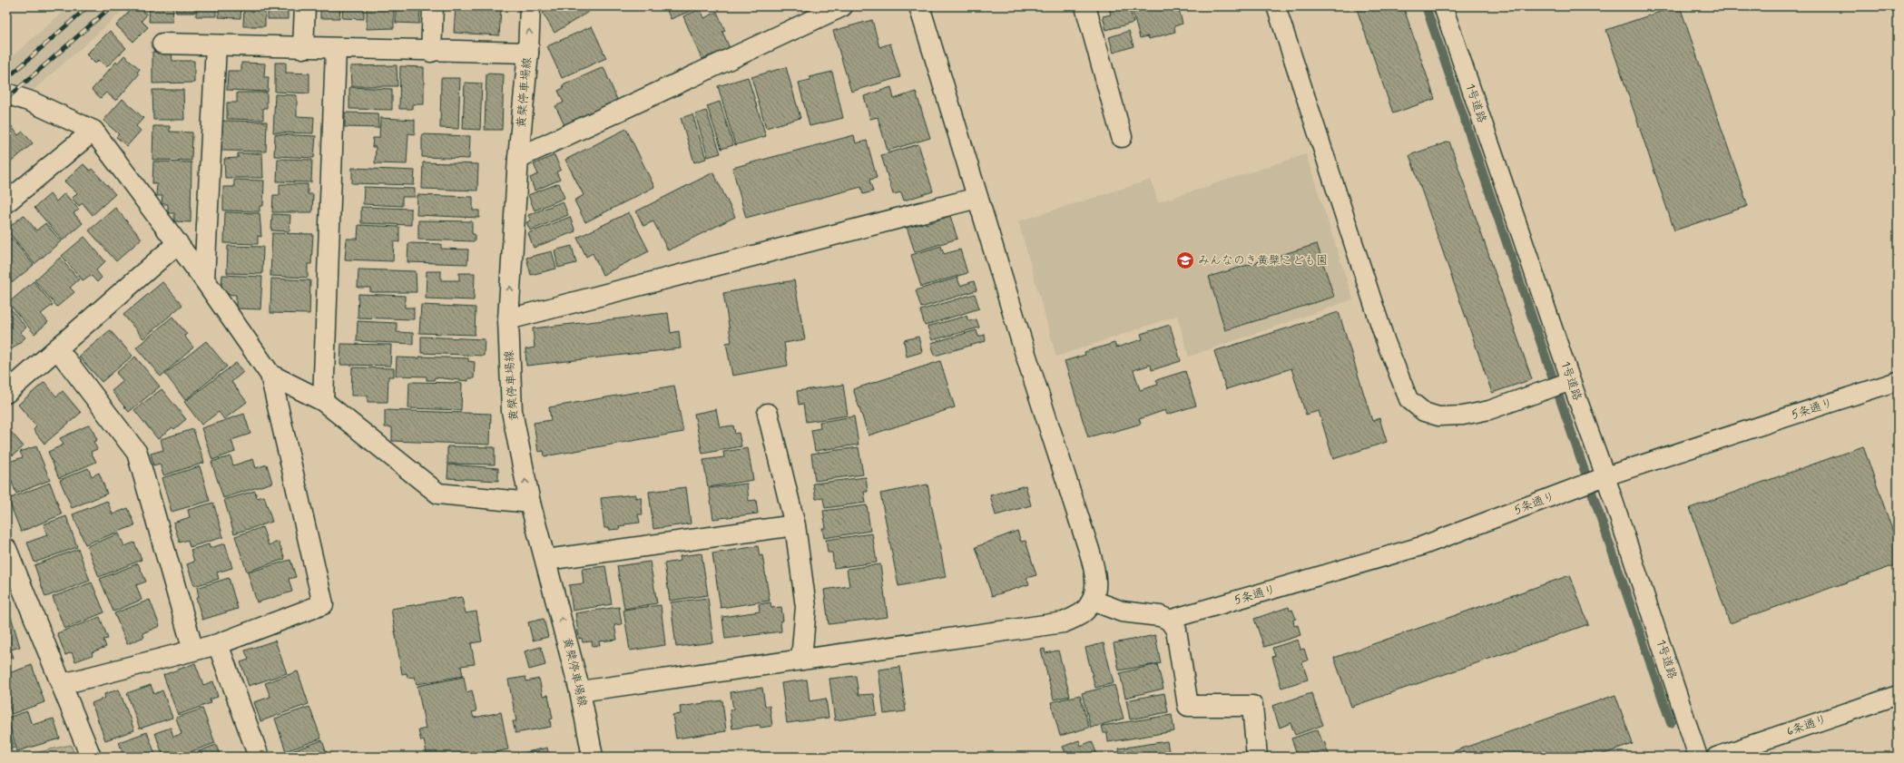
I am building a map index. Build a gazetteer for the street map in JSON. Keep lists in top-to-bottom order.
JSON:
{
  "streets": {
    "street": ["黄檗停車場線"],
    "lane": ["1号道路", "5条通り", "6条通り"]
  },
  "crossings": [
    ["1号道路", "5条通り"]
  ],
  "one_way": ["黄檗停車場線"],
  "places": {
    "school or university": ["みんなのき黄檗こども園"]
  }
}
